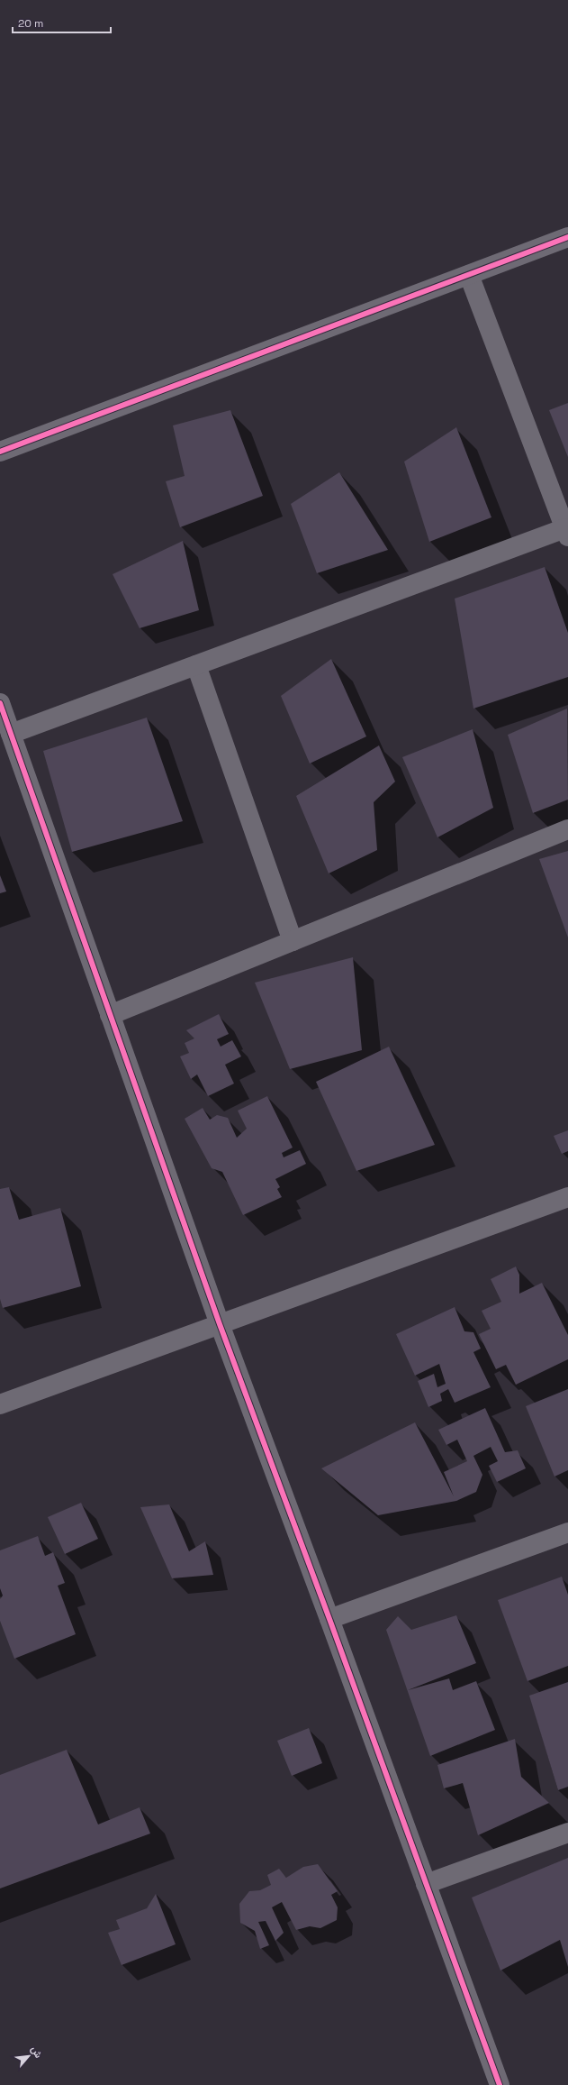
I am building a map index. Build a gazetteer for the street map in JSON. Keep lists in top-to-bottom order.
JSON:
{
  "scale_bar": "20 m",
  "north": "top right"
}
